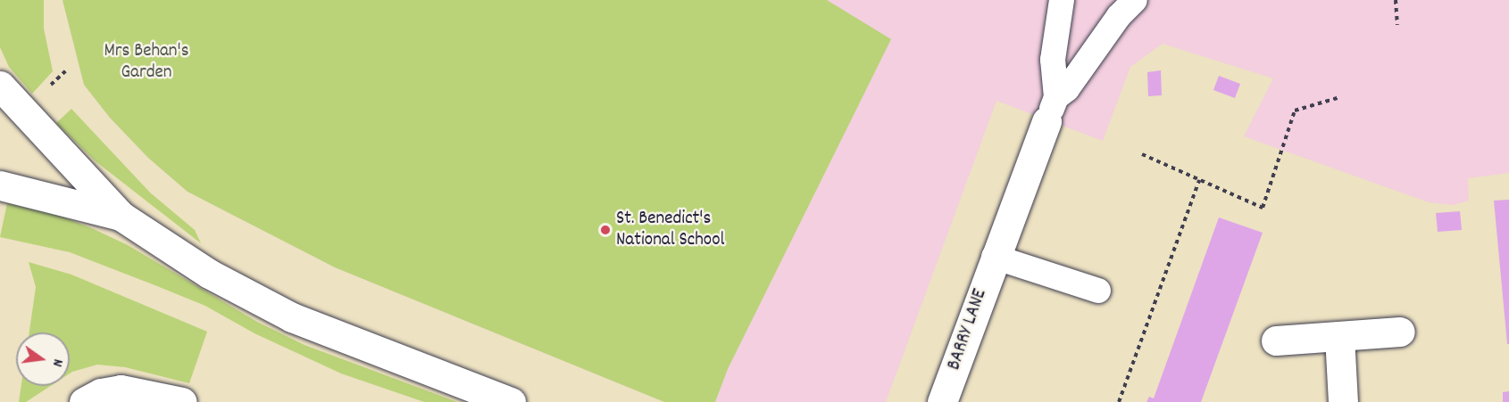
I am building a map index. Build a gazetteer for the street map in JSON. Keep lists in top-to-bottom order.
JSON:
{
  "streets": {
    "street": ["BARRY LANE"]
  },
  "parks": ["Mrs Behan's Garden"],
  "places": ["St. Benedict's National School"],
  "north": "right"
}
